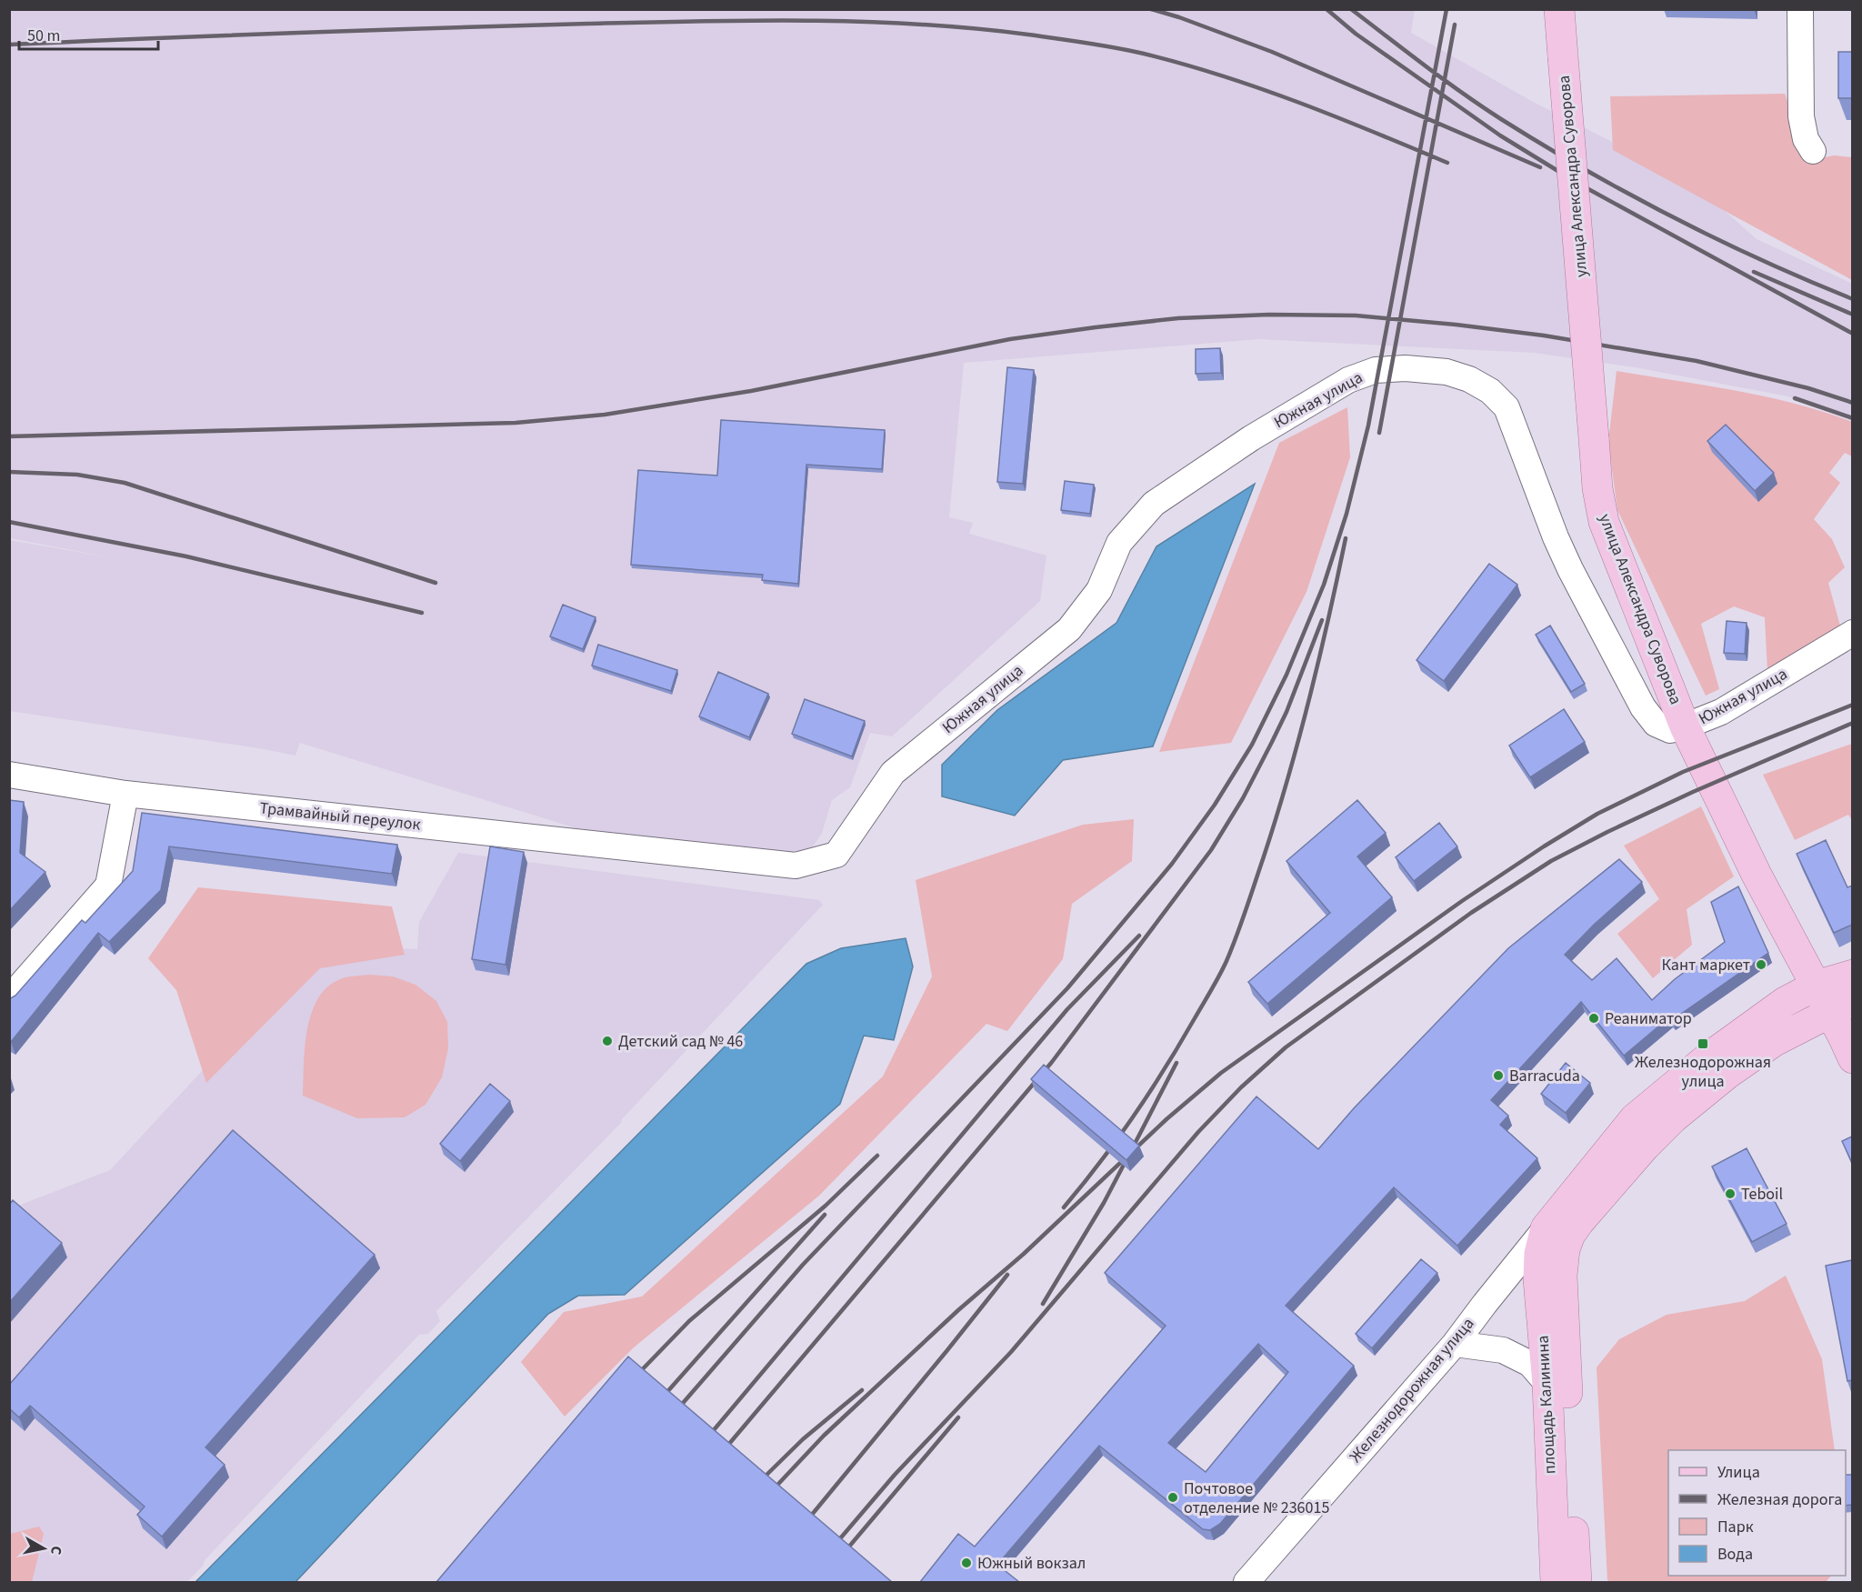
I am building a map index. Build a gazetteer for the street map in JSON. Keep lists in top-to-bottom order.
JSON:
{
  "streets": {
    "main road": ["улица Александра Суворова", "Железнодорожная улица", "площадь Калинина"],
    "street": ["Южная улица", "Трамвайный переулок"]
  },
  "crossings": [
    ["улица Александра Суворова", "Южная улица"],
    ["улица Александра Суворова", "Железнодорожная улица"],
    ["Южная улица", "Трамвайный переулок"],
    ["Железнодорожная улица", "площадь Калинина"]
  ],
  "places": {
    "other": [
      "Кант маркет",
      "Реаниматор",
      "Детский сад № 46",
      "Barracuda",
      "Teboil",
      "Почтовое отделение № 236015",
      "Южный вокзал"
    ],
    "transit": ["Железнодорожная улица"]
  },
  "legend": [
    "Улица",
    "Железная дорога",
    "Парк",
    "Вода"
  ],
  "scale_bar": "50 m",
  "north": "right"
}
